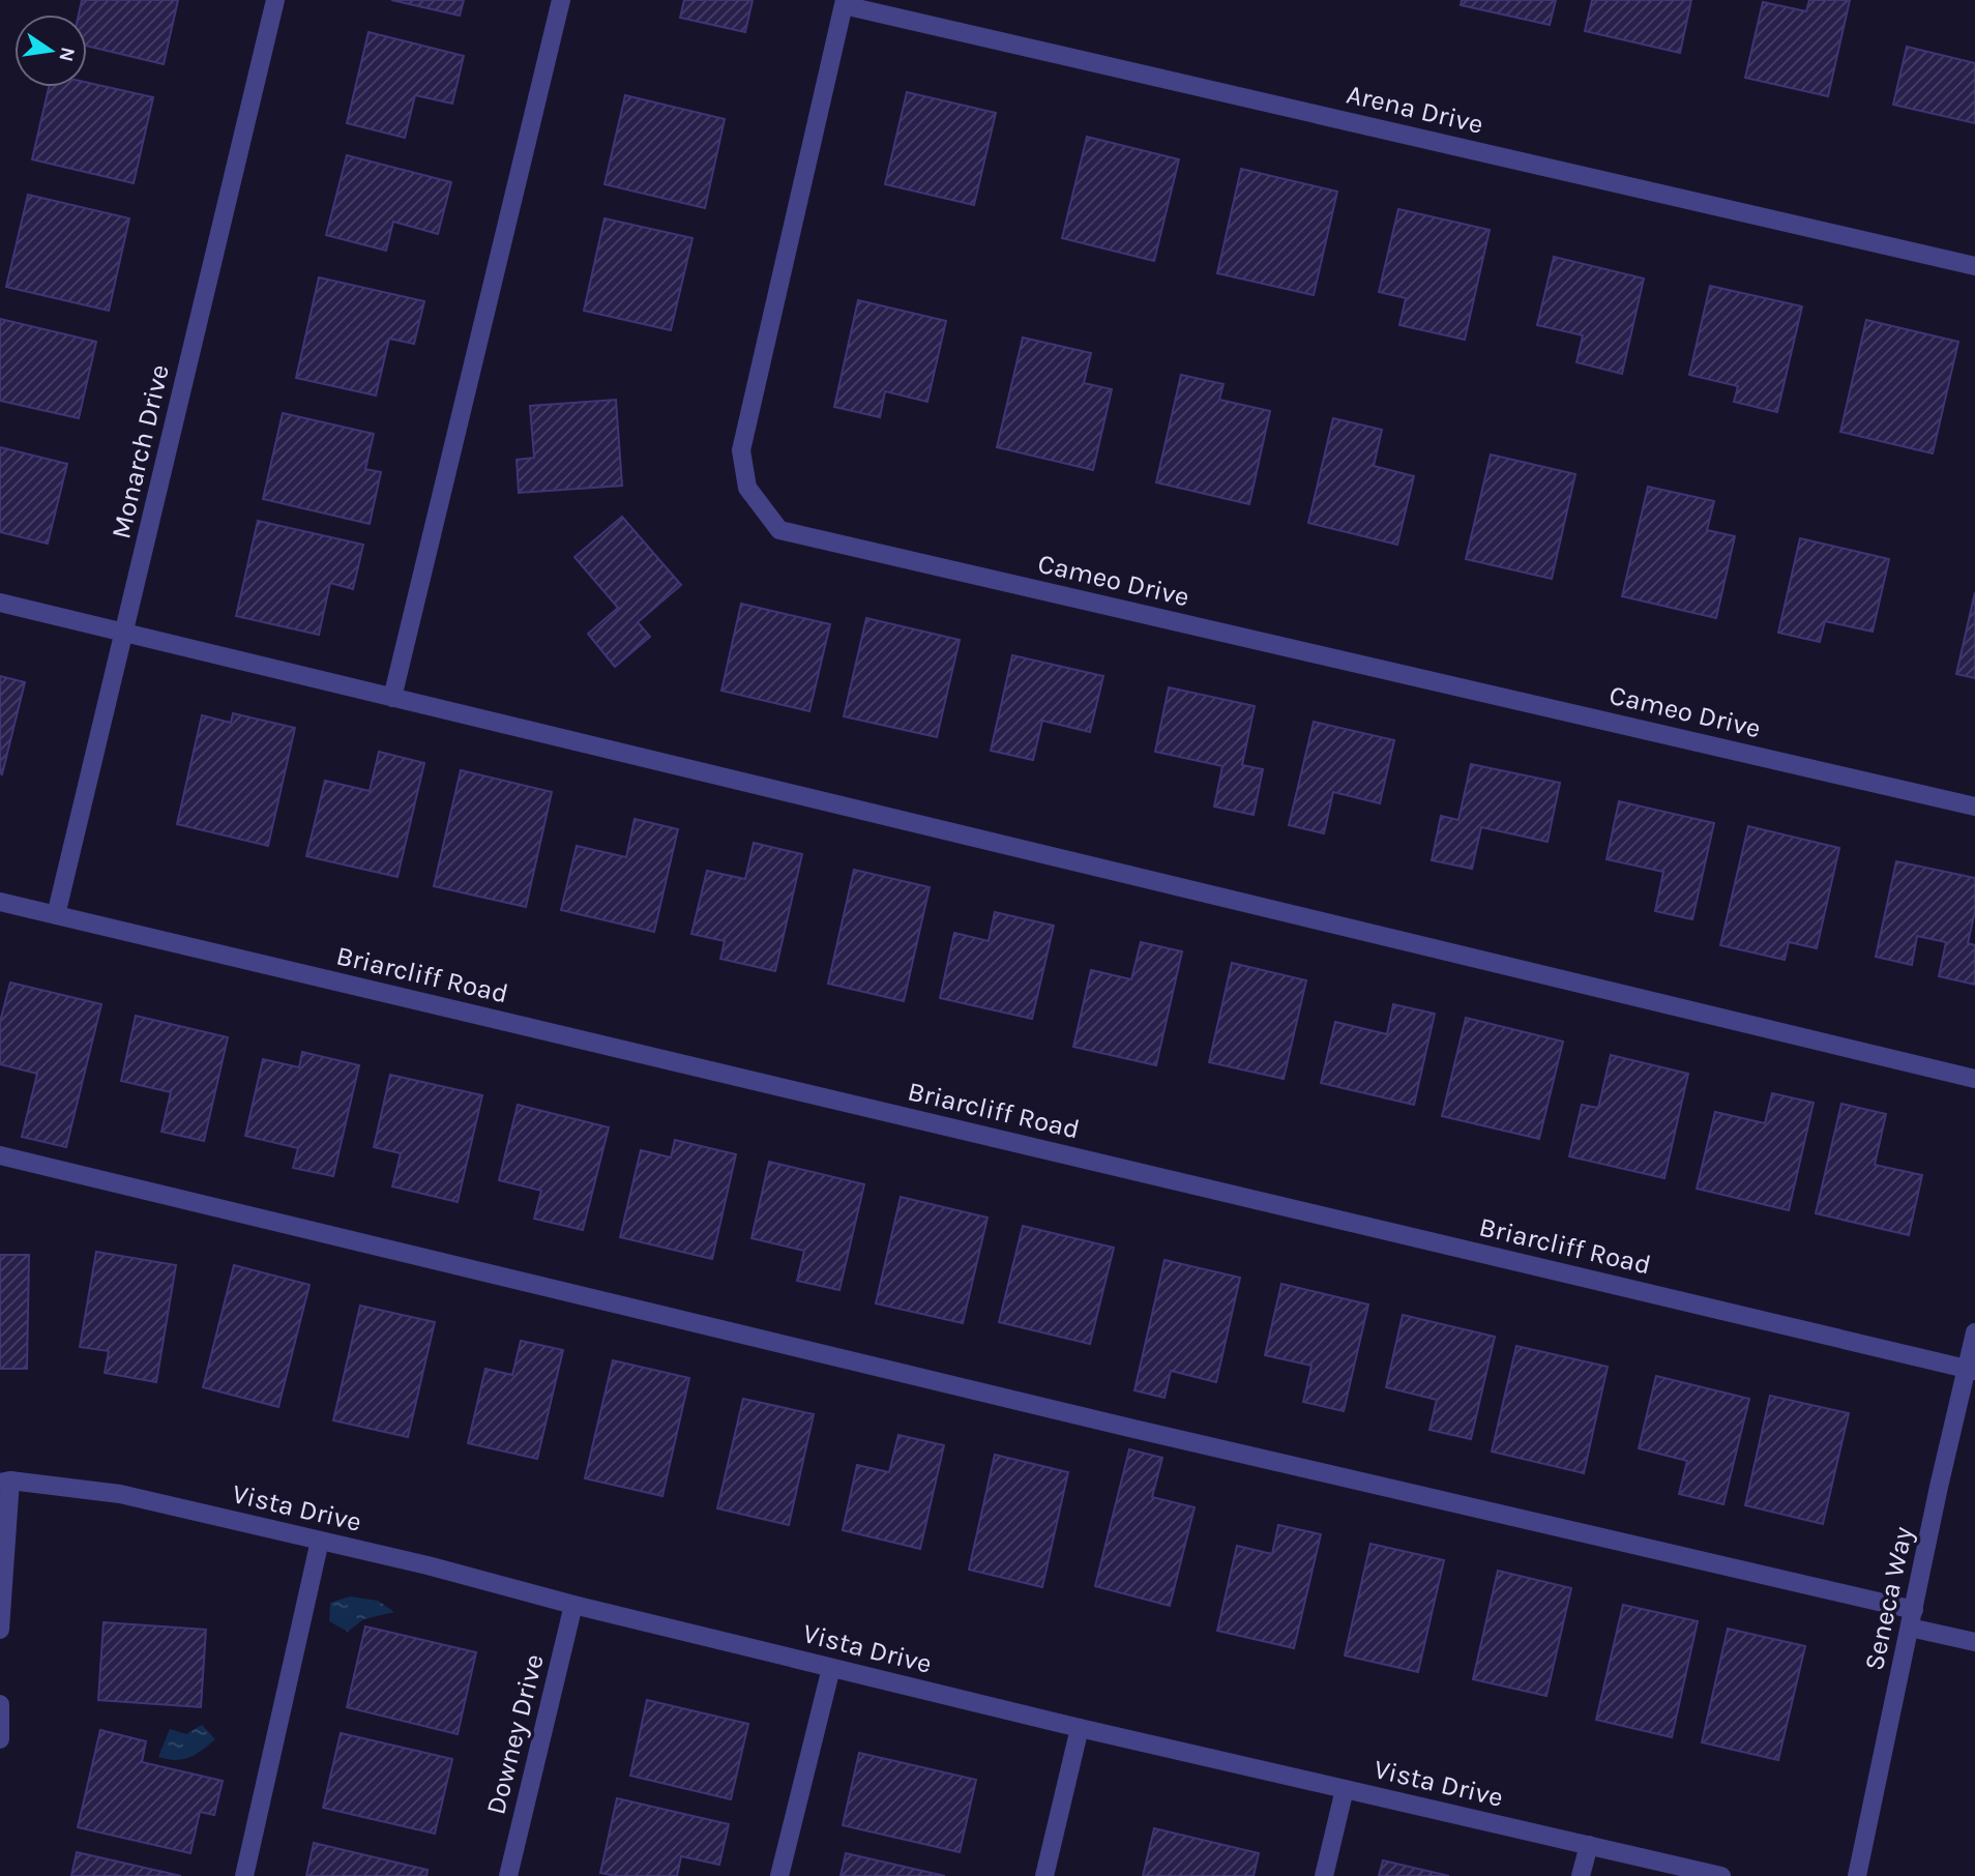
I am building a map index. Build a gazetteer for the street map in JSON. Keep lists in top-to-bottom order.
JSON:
{
  "streets": {
    "street": [
      "Arena Drive",
      "Monarch Drive",
      "Cameo Drive",
      "Briarcliff Road",
      "Vista Drive",
      "Seneca Way",
      "Downey Drive"
    ]
  },
  "crossings": [
    ["Arena Drive", "Cameo Drive"],
    ["Monarch Drive", "Briarcliff Road"],
    ["Briarcliff Road", "Seneca Way"],
    ["Vista Drive", "Downey Drive"]
  ],
  "north": "right"
}
